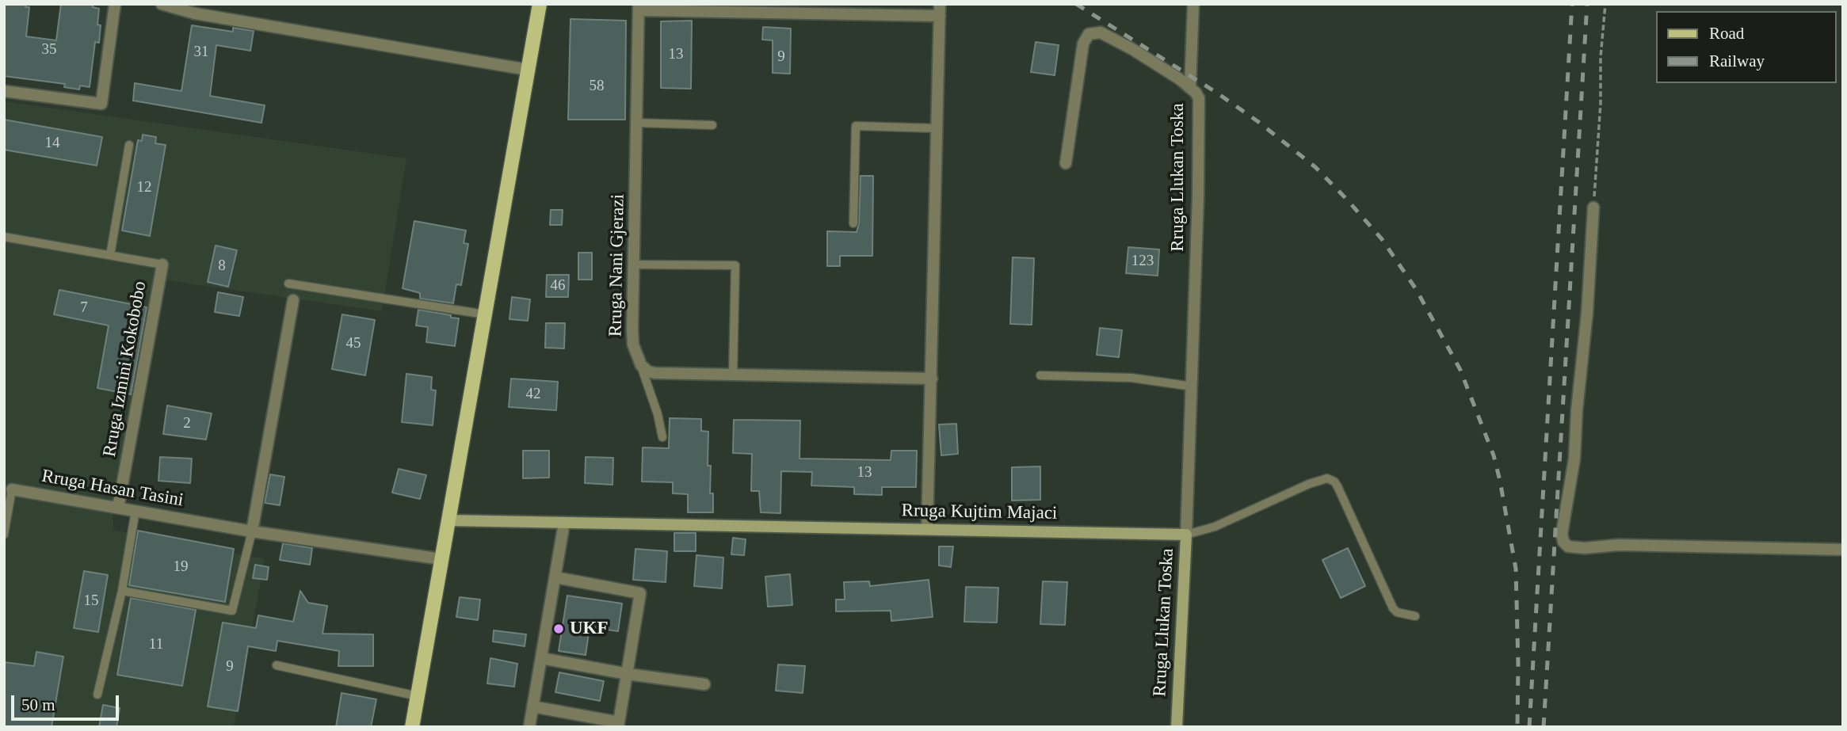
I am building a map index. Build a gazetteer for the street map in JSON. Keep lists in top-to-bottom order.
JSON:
{
  "streets": {
    "street": [
      "Rruga Llukan Toska",
      "Rruga Nani Gjerazi",
      "Rruga Izmini Kokobobo",
      "Rruga Hasan Tasini",
      "Rruga Kujtim Majaci"
    ]
  },
  "crossings": [
    ["Rruga Llukan Toska", "Rruga Kujtim Majaci"],
    ["Rruga Izmini Kokobobo", "Rruga Hasan Tasini"]
  ],
  "places": ["UKF"],
  "house_numbers": [
    "35",
    "31",
    "13",
    "9",
    "58",
    "14",
    "12",
    "123",
    "8",
    "46",
    "7",
    "45",
    "42",
    "2",
    "13",
    "19",
    "15",
    "11",
    "9"
  ],
  "legend": ["Road", "Railway"],
  "scale_bar": "50 m"
}
